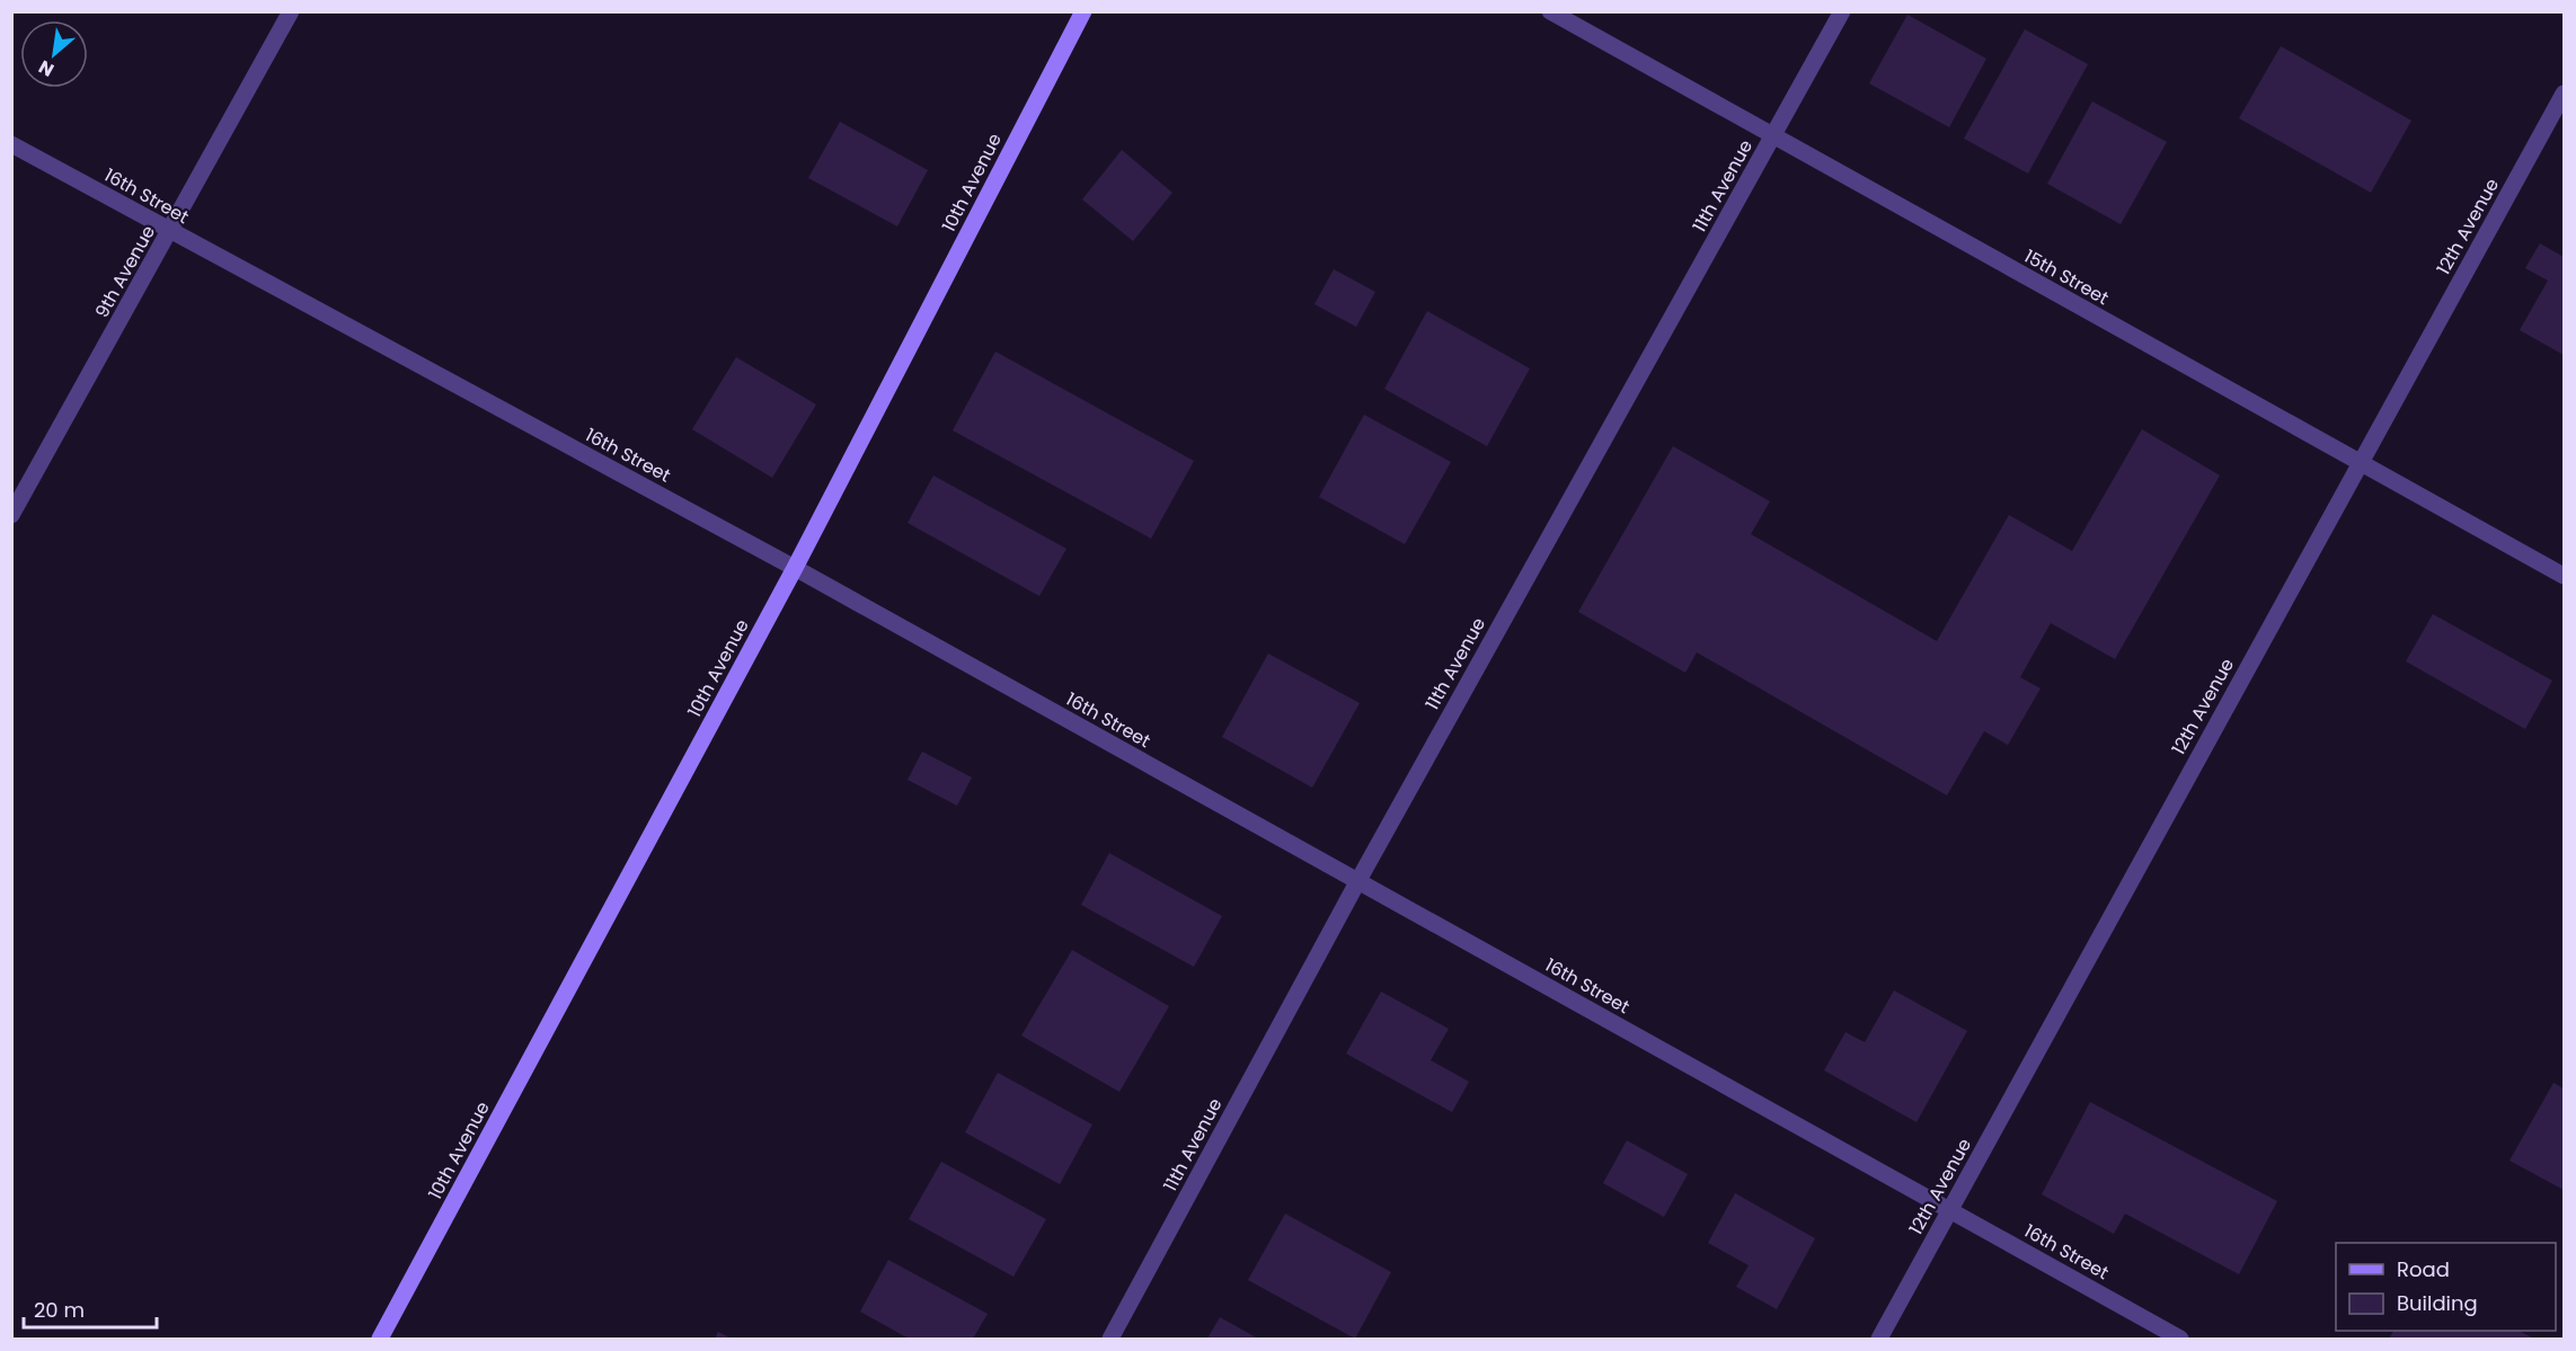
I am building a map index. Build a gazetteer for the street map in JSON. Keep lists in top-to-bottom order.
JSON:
{
  "streets": {
    "street": [
      "10th Avenue",
      "11th Avenue",
      "16th Street",
      "12th Avenue",
      "9th Avenue",
      "15th Street"
    ]
  },
  "crossings": [
    ["10th Avenue", "16th Street"],
    ["11th Avenue", "16th Street"],
    ["11th Avenue", "15th Street"],
    ["16th Street", "12th Avenue"],
    ["16th Street", "9th Avenue"],
    ["12th Avenue", "15th Street"]
  ],
  "legend": ["Road", "Building"],
  "scale_bar": "20 m",
  "north": "bottom left"
}
